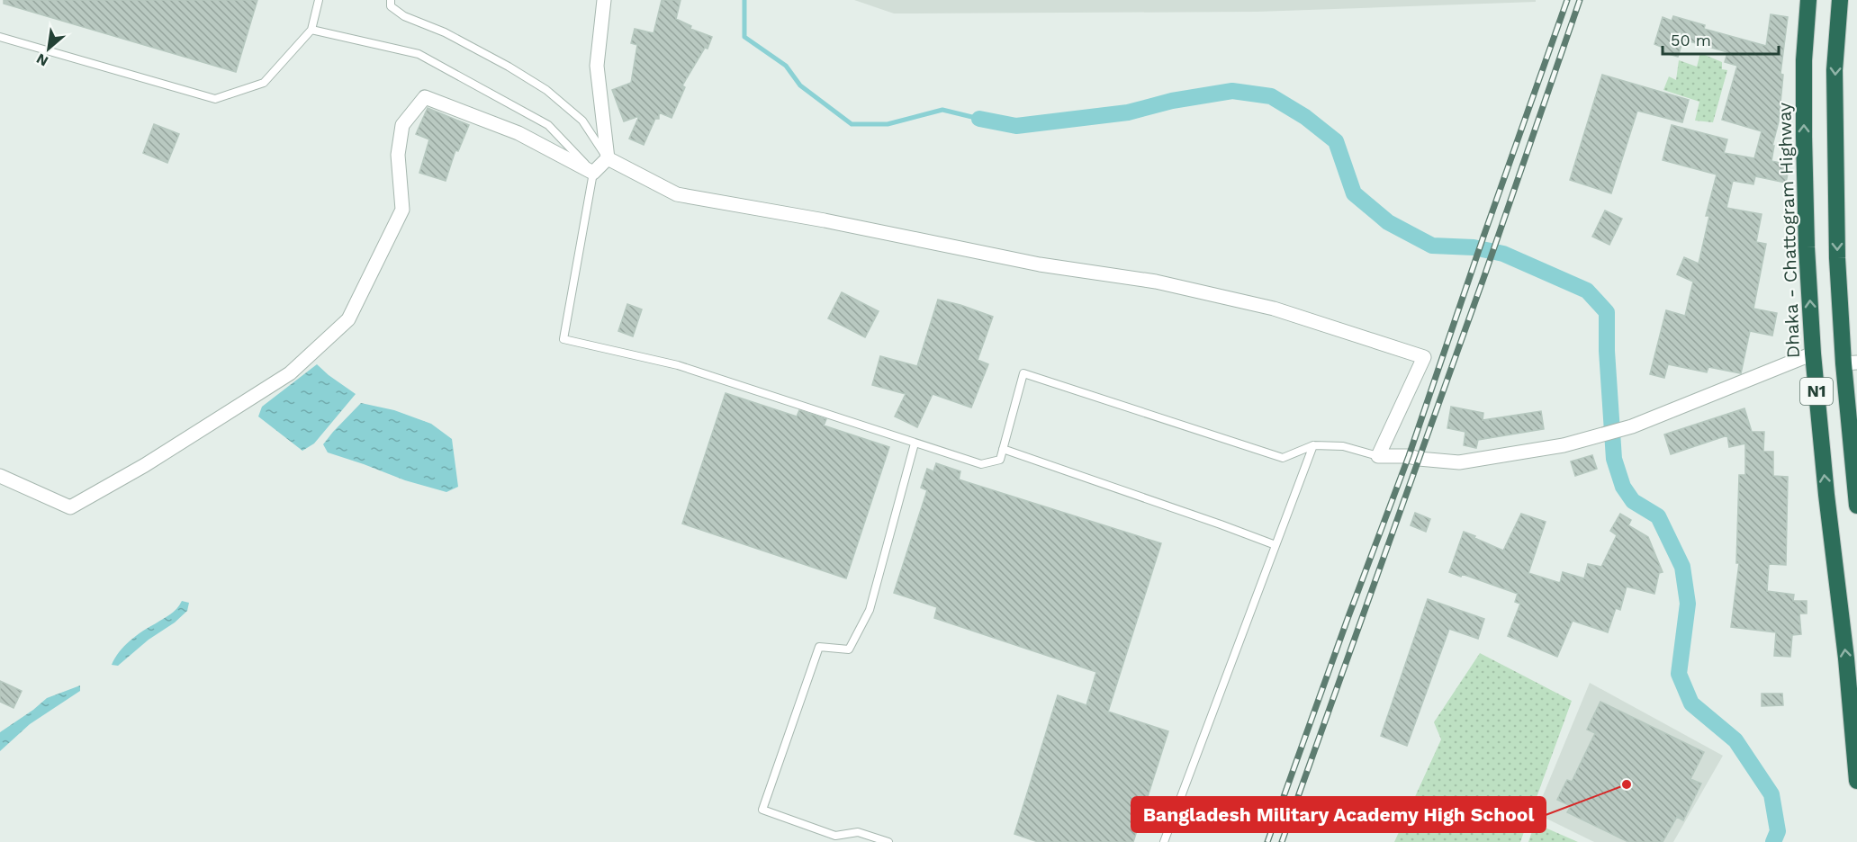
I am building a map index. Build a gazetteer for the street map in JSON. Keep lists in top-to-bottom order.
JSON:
{
  "streets": {
    "highway": ["Dhaka - Chattogram Highway", "N1"]
  },
  "places": ["Bangladesh Military Academy High School"],
  "scale_bar": "50 m",
  "north": "bottom left"
}
